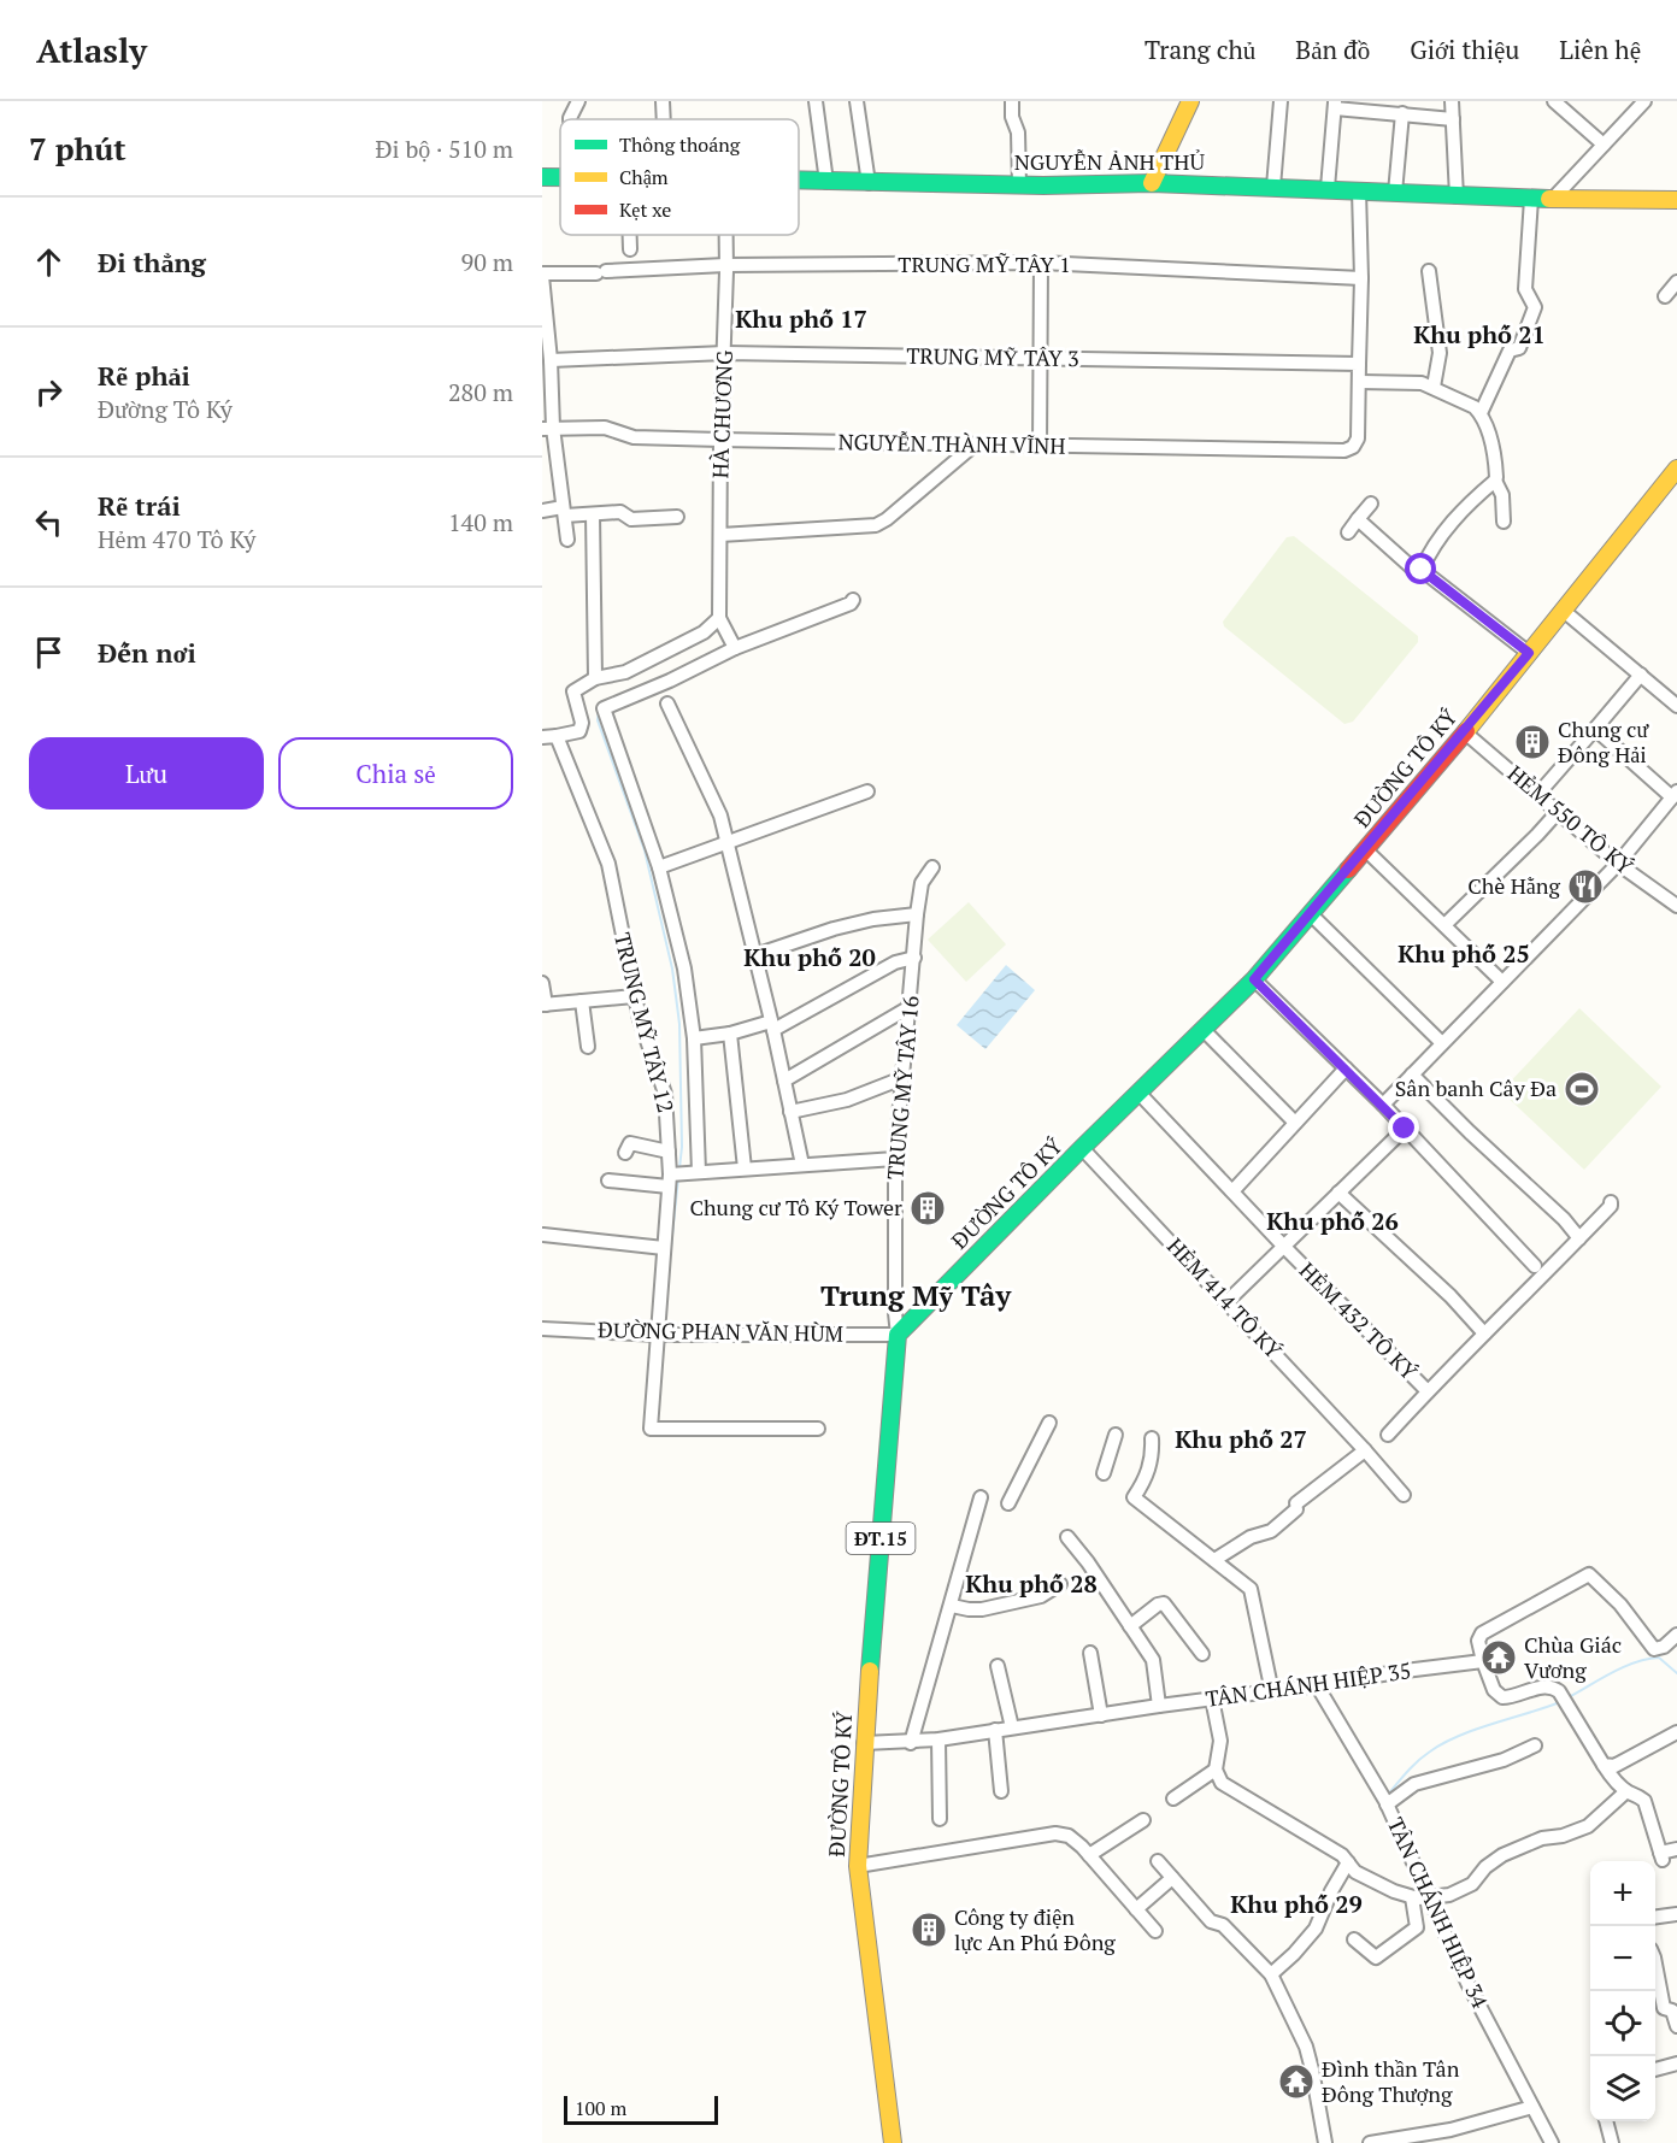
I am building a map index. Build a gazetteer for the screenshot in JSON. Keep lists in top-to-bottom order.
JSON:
{
  "streets": {
    "main road": ["NGUYỄN ẢNH THỦ", "ĐƯỜNG TÔ KÝ", "ĐT.15"],
    "street": [
      "TRUNG MỸ TÂY 1",
      "TRUNG MỸ TÂY 3",
      "HÀ CHƯƠNG",
      "NGUYỄN THÀNH VĨNH",
      "HẺM 550 TÔ KÝ",
      "TRUNG MỸ TÂY 12",
      "TRUNG MỸ TÂY 16",
      "HẺM 414 TÔ KÝ",
      "HẺM 432 TÔ KÝ",
      "ĐƯỜNG PHAN VĂN HÙM",
      "TÂN CHÁNH HIỆP 35",
      "TÂN CHÁNH HIỆP 34"
    ]
  },
  "crossings": [
    ["TRUNG MỸ TÂY 1", "HÀ CHƯƠNG"],
    ["TRUNG MỸ TÂY 3", "HÀ CHƯƠNG"],
    ["HÀ CHƯƠNG", "NGUYỄN THÀNH VĨNH"],
    ["ĐƯỜNG TÔ KÝ", "HẺM 550 TÔ KÝ"],
    ["ĐƯỜNG TÔ KÝ", "TRUNG MỸ TÂY 16"],
    ["ĐƯỜNG TÔ KÝ", "HẺM 414 TÔ KÝ"],
    ["ĐƯỜNG TÔ KÝ", "HẺM 432 TÔ KÝ"],
    ["ĐƯỜNG TÔ KÝ", "ĐƯỜNG PHAN VĂN HÙM"],
    ["ĐƯỜNG TÔ KÝ", "TÂN CHÁNH HIỆP 35"],
    ["TRUNG MỸ TÂY 12", "ĐƯỜNG PHAN VĂN HÙM"],
    ["TRUNG MỸ TÂY 16", "ĐƯỜNG PHAN VĂN HÙM"],
    ["TÂN CHÁNH HIỆP 35", "TÂN CHÁNH HIỆP 34"]
  ],
  "districts": [
    "Khu phố 17",
    "Khu phố 21",
    "Khu phố 25",
    "Khu phố 20",
    "Khu phố 26",
    "Trung Mỹ Tây",
    "Khu phố 27",
    "Khu phố 28",
    "Khu phố 29"
  ],
  "places": {
    "building": ["Chung cư Đông Hải", "Chung cư Tô Ký Tower", "Công ty điện lực An Phú Đông"],
    "restaurant": ["Chè Hằng"],
    "sports": ["Sân banh Cây Đa"],
    "temple": ["Chùa Giác Vương", "Đình thần Tân Đông Thượng"]
  },
  "legend": ["Thông thoáng", "Chậm", "Kẹt xe"],
  "scale_bar": "100 m",
  "page": {
    "header": "Atlasly",
    "nav": [
      "Trang chủ",
      "Bản đồ",
      "Giới thiệu",
      "Liên hệ"
    ],
    "heading": ["7 phút", "Đi bộ · 510 m"],
    "list": [
      ["Đi thẳng", "90 m"],
      ["Rẽ phải", "Đường Tô Ký", "280 m"],
      ["Rẽ trái", "Hẻm 470 Tô Ký", "140 m"],
      "Đến nơi"
    ],
    "buttons": ["Lưu", "Chia sẻ"],
    "map_buttons": ["+", "−"],
    "scale": "100 m"
  }
}
